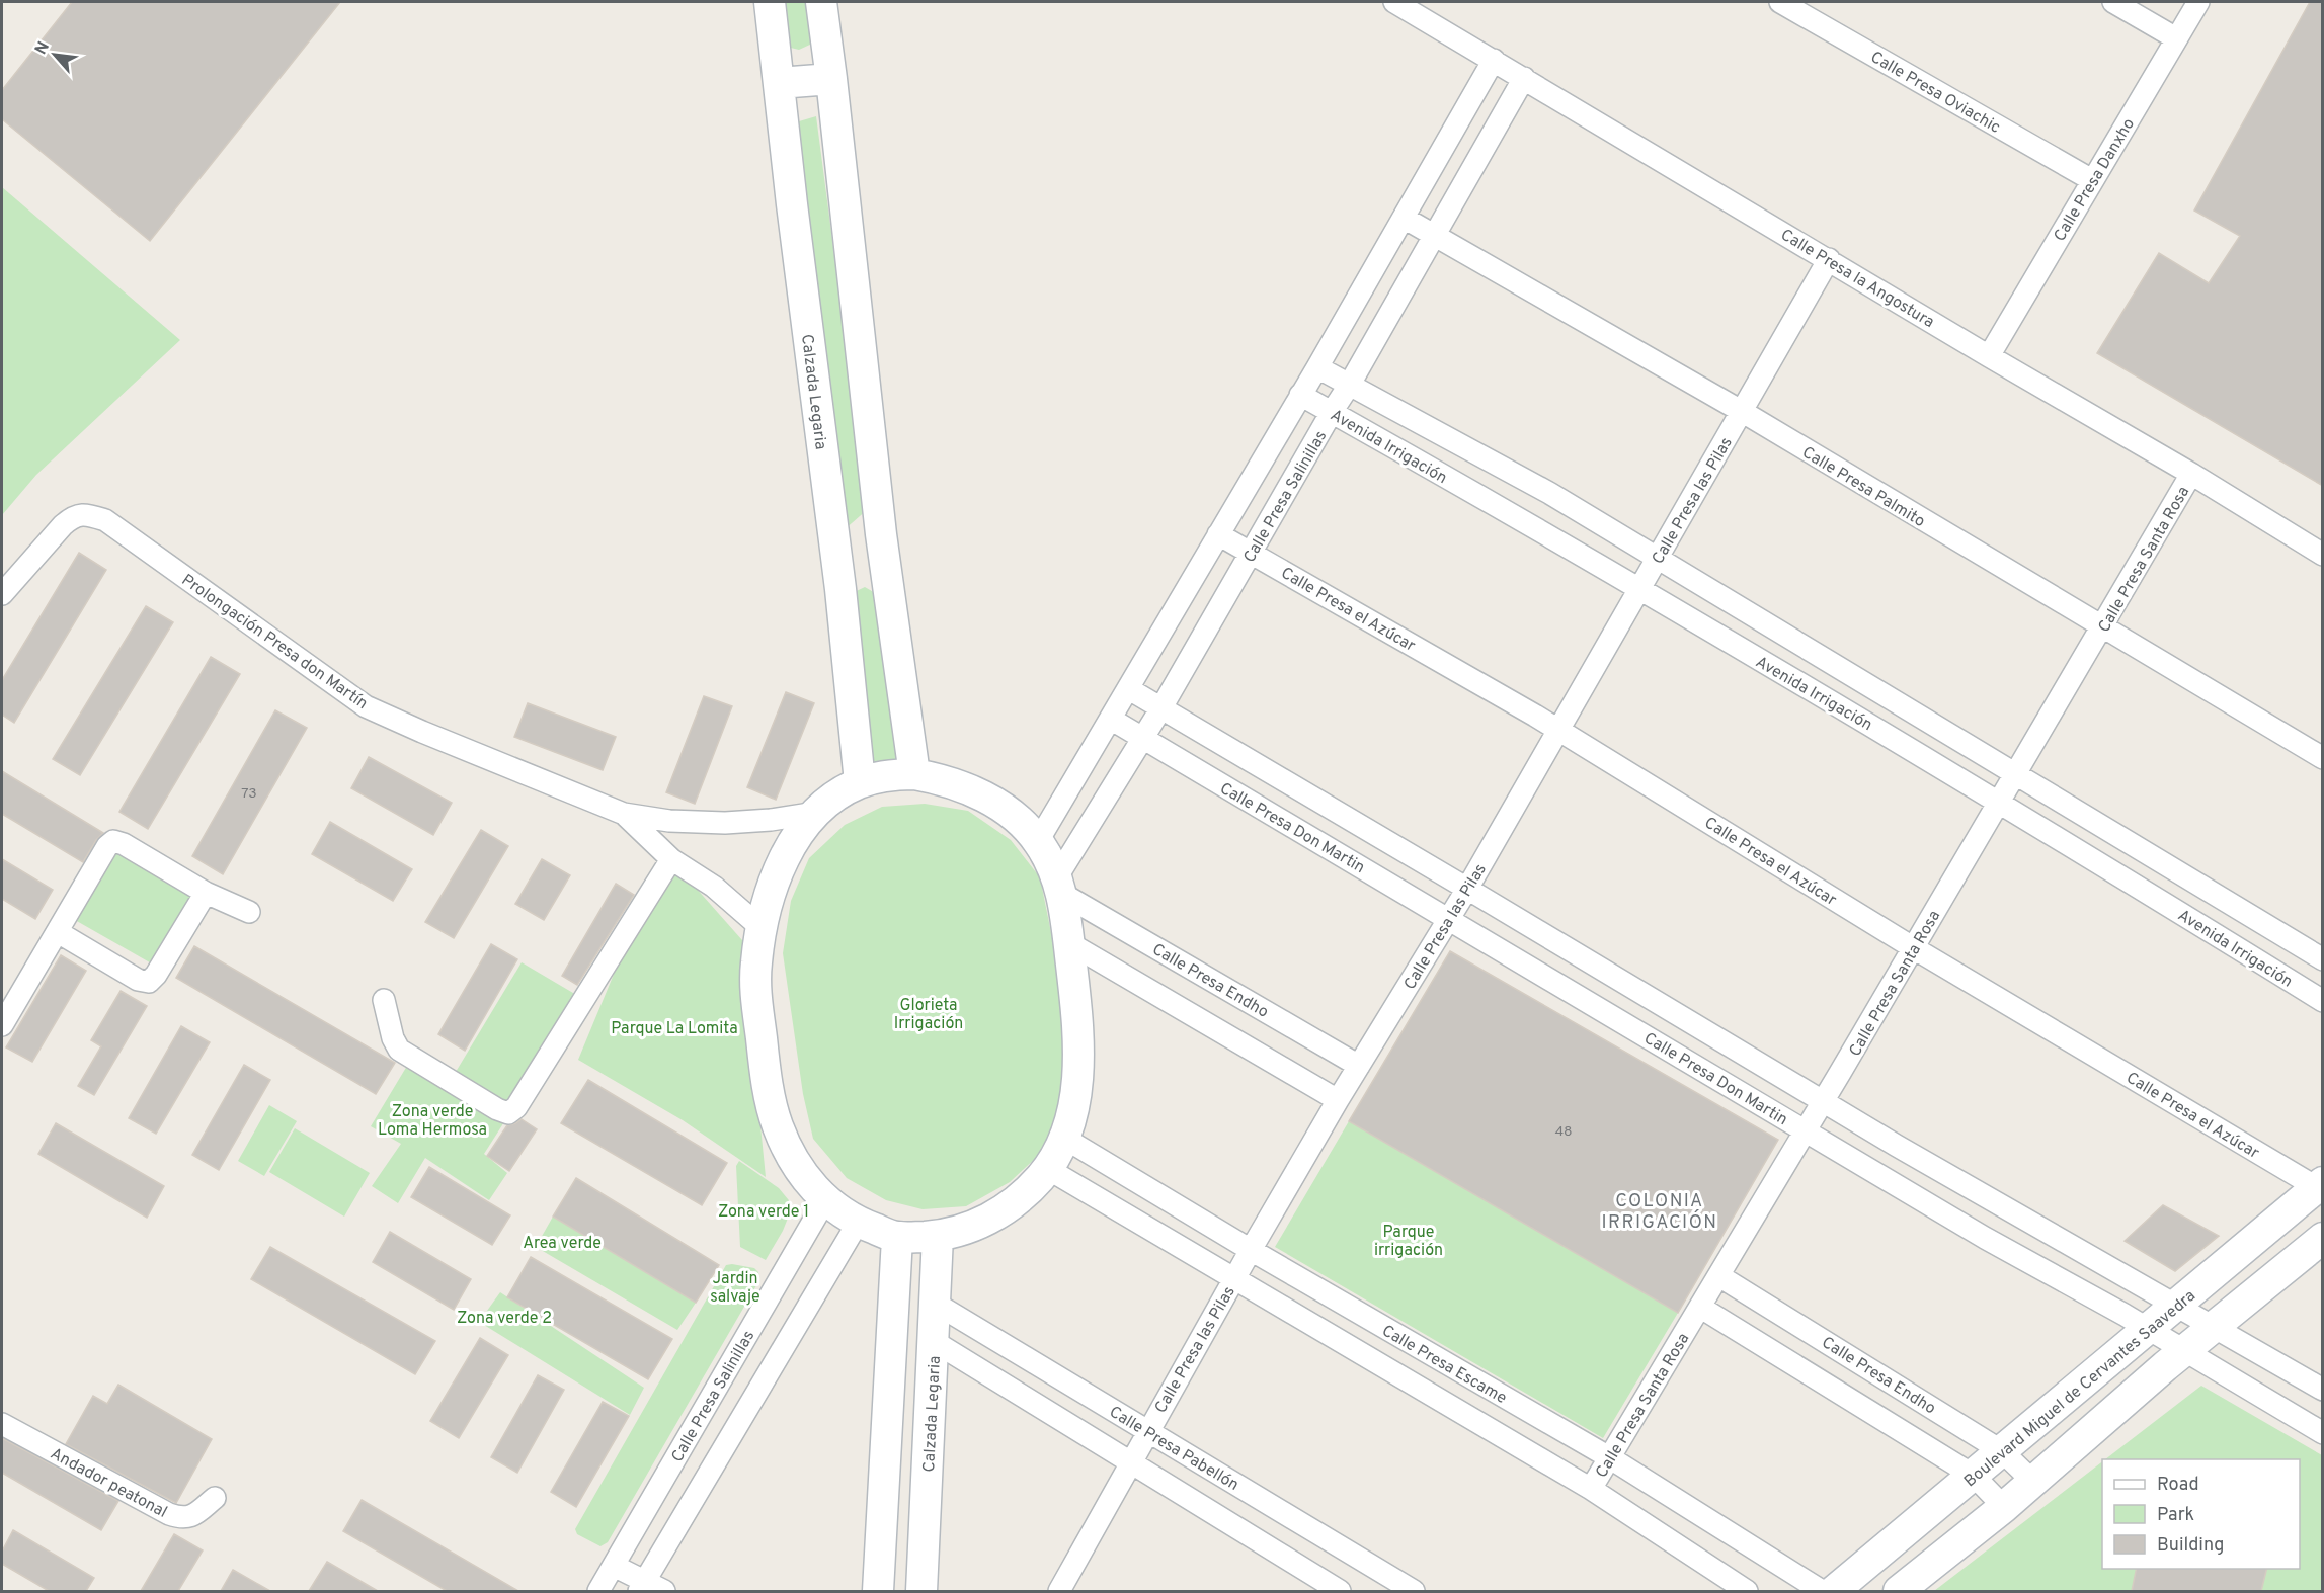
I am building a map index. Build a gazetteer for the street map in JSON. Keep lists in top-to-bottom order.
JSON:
{
  "streets": {
    "main road": ["Calzada Legaria", "Boulevard Miguel de Cervantes Saavedra"],
    "street": [
      "Calle Presa Oviachic",
      "Calle Presa Danxho",
      "Calle Presa la Angostura",
      "Avenida Irrigación",
      "Calle Presa Palmito",
      "Calle Presa Salinillas",
      "Calle Presa las Pilas",
      "Calle Presa Santa Rosa",
      "Calle Presa el Azúcar",
      "Prolongación Presa don Martín",
      "Calle Presa Don Martin",
      "Calle Presa Endho",
      "Calle Presa Escame",
      "Calle Presa Pabellón",
      "Andador peatonal"
    ]
  },
  "crossings": [
    ["Calle Presa Oviachic", "Calle Presa Danxho"],
    ["Calle Presa Danxho", "Calle Presa la Angostura"],
    ["Calle Presa la Angostura", "Calle Presa Salinillas"],
    ["Calle Presa la Angostura", "Calle Presa las Pilas"],
    ["Calle Presa la Angostura", "Calle Presa Santa Rosa"],
    ["Calzada Legaria", "Calle Presa Pabellón"],
    ["Avenida Irrigación", "Calle Presa Salinillas"],
    ["Avenida Irrigación", "Calle Presa las Pilas"],
    ["Avenida Irrigación", "Calle Presa Santa Rosa"],
    ["Calle Presa Palmito", "Calle Presa Salinillas"],
    ["Calle Presa Palmito", "Calle Presa las Pilas"],
    ["Calle Presa Palmito", "Calle Presa Santa Rosa"],
    ["Calle Presa Salinillas", "Calle Presa el Azúcar"],
    ["Calle Presa Salinillas", "Calle Presa Don Martin"],
    ["Calle Presa Salinillas", "Calle Presa Endho"],
    ["Calle Presa las Pilas", "Calle Presa el Azúcar"],
    ["Calle Presa las Pilas", "Calle Presa Don Martin"],
    ["Calle Presa las Pilas", "Calle Presa Endho"],
    ["Calle Presa las Pilas", "Calle Presa Escame"],
    ["Calle Presa las Pilas", "Calle Presa Pabellón"],
    ["Calle Presa Santa Rosa", "Calle Presa el Azúcar"],
    ["Calle Presa Santa Rosa", "Calle Presa Don Martin"],
    ["Calle Presa Santa Rosa", "Calle Presa Endho"],
    ["Calle Presa Santa Rosa", "Calle Presa Escame"],
    ["Calle Presa el Azúcar", "Boulevard Miguel de Cervantes Saavedra"],
    ["Calle Presa Don Martin", "Boulevard Miguel de Cervantes Saavedra"],
    ["Calle Presa Endho", "Boulevard Miguel de Cervantes Saavedra"]
  ],
  "districts": ["COLONIA IRRIGACIÓN"],
  "parks": [
    "Glorieta Irrigación",
    "Parque La Lomita",
    "Zona verde Loma Hermosa",
    "Zona verde 1",
    "Parque irrigación",
    "Area verde",
    "Jardin salvaje",
    "Zona verde 2"
  ],
  "house_numbers": ["73", "48"],
  "legend": ["Road", "Park", "Building"],
  "north": "top left"
}
